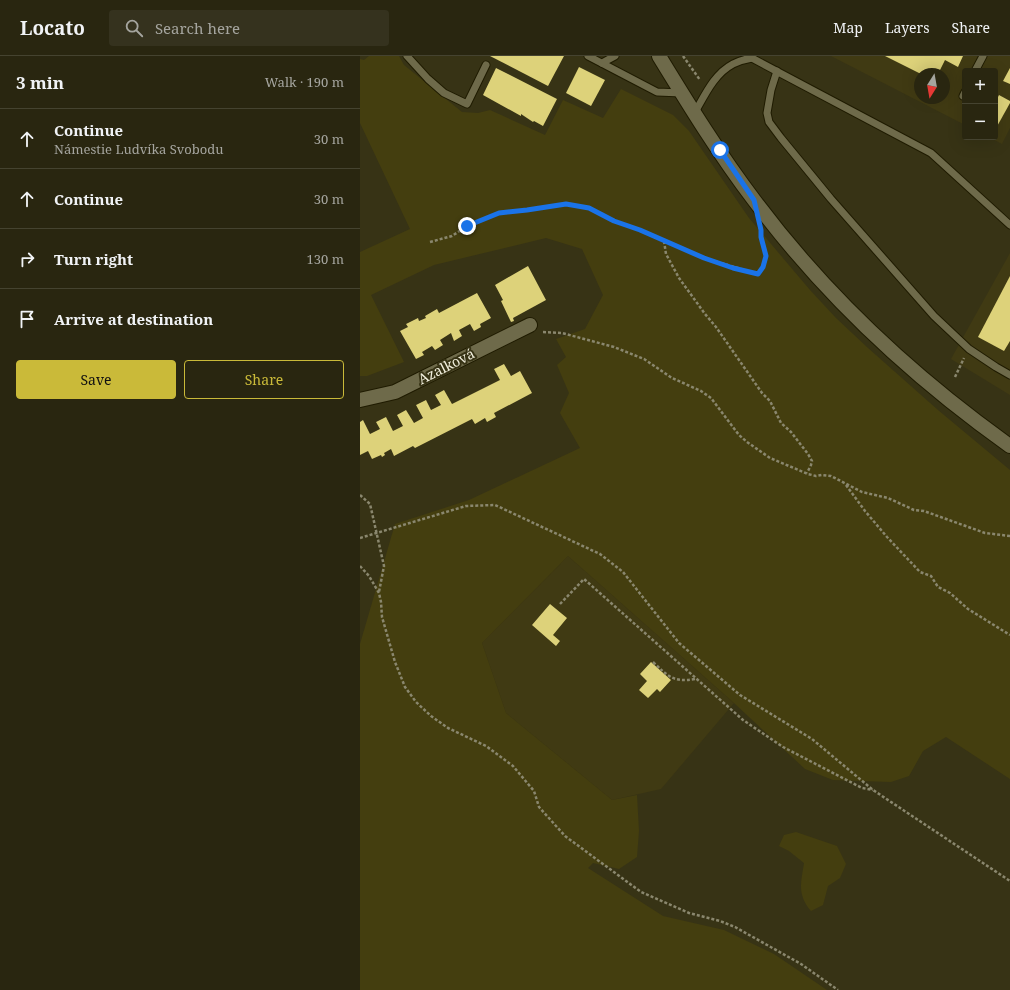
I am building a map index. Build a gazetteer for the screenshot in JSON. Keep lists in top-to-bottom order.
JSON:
{
  "streets": {
    "street": ["Azalková"]
  },
  "north": "bottom",
  "page": {
    "header": "Locato",
    "search": "Search here",
    "nav": ["Map", "Layers", "Share"],
    "heading": ["3 min", "Walk · 190 m"],
    "map_buttons": ["+", "−"],
    "list": [
      ["Continue", "Námestie Ludvíka Svobodu", "30 m"],
      ["Continue", "30 m"],
      ["Turn right", "130 m"],
      "Arrive at destination"
    ],
    "buttons": ["Save", "Share"]
  }
}
